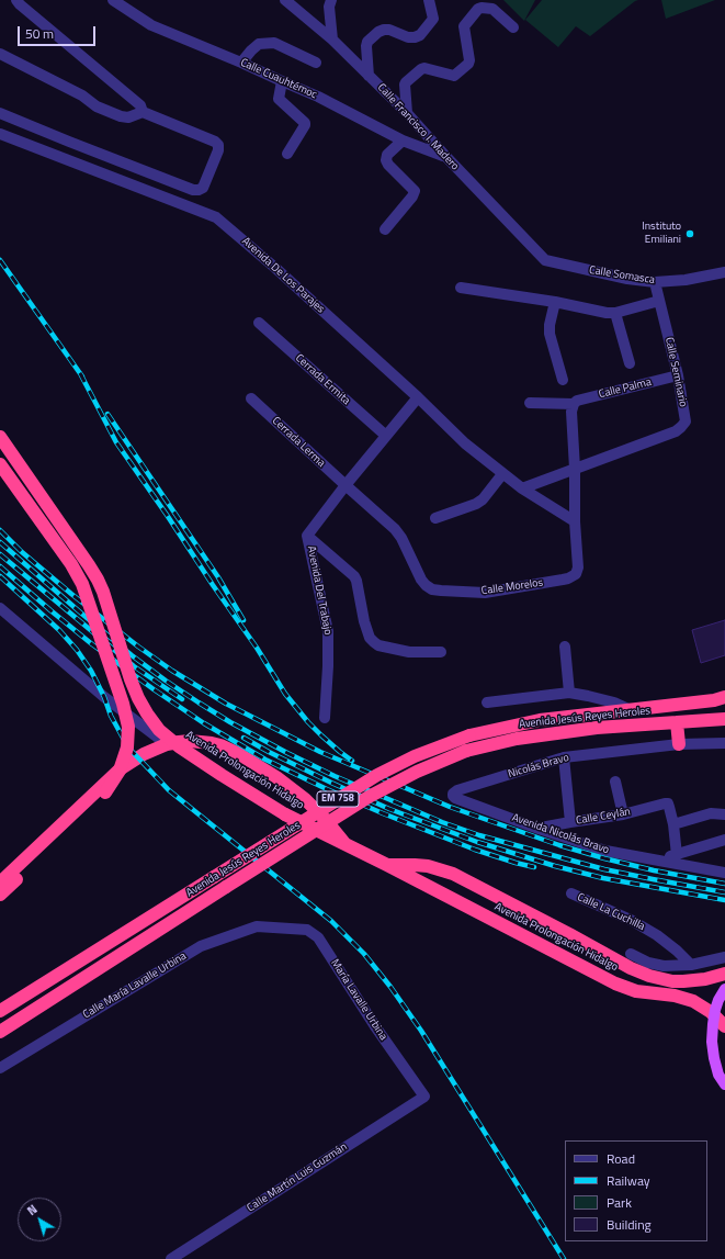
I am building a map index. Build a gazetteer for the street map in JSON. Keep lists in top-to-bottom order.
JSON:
{
  "streets": {
    "highway": ["Avenida Jesús Reyes Heroles", "Avenida Prolongación Hidalgo", "EM 758"],
    "street": [
      "Calle Cuauhtémoc",
      "Calle Francisco I. Madero",
      "Avenida De Los Parajes",
      "Calle Somasca",
      "Calle Seminario",
      "Cerrada Ermita",
      "Calle Palma",
      "Cerrada Lerma",
      "Calle Morelos",
      "Avenida Del Trabajo",
      "Nicolás Bravo",
      "Calle Ceylán",
      "Avenida Nicolás Bravo",
      "Calle La Cuchilla",
      "Calle María Lavalle Urbina",
      "María Lavalle Urbina",
      "Calle Martín Luis Guzmán"
    ]
  },
  "crossings": [
    ["Calle Cuauhtémoc", "Calle Francisco I. Madero"],
    ["Calle Francisco I. Madero", "Calle Somasca"],
    ["Avenida De Los Parajes", "Calle Seminario"],
    ["Avenida De Los Parajes", "Avenida Del Trabajo"],
    ["Calle Somasca", "Calle Seminario"],
    ["Calle Seminario", "Calle Palma"],
    ["Cerrada Ermita", "Avenida Del Trabajo"],
    ["Cerrada Lerma", "Calle Morelos"],
    ["Cerrada Lerma", "Avenida Del Trabajo"],
    ["Calle Morelos", "Avenida Del Trabajo"],
    ["Nicolás Bravo", "Avenida Nicolás Bravo"],
    ["Calle Ceylán", "Avenida Nicolás Bravo"],
    ["Calle María Lavalle Urbina", "María Lavalle Urbina"],
    ["María Lavalle Urbina", "Calle Martín Luis Guzmán"]
  ],
  "places": ["Instituto Emiliani"],
  "legend": [
    "Road",
    "Railway",
    "Park",
    "Building"
  ],
  "scale_bar": "50 m",
  "north": "top left"
}
